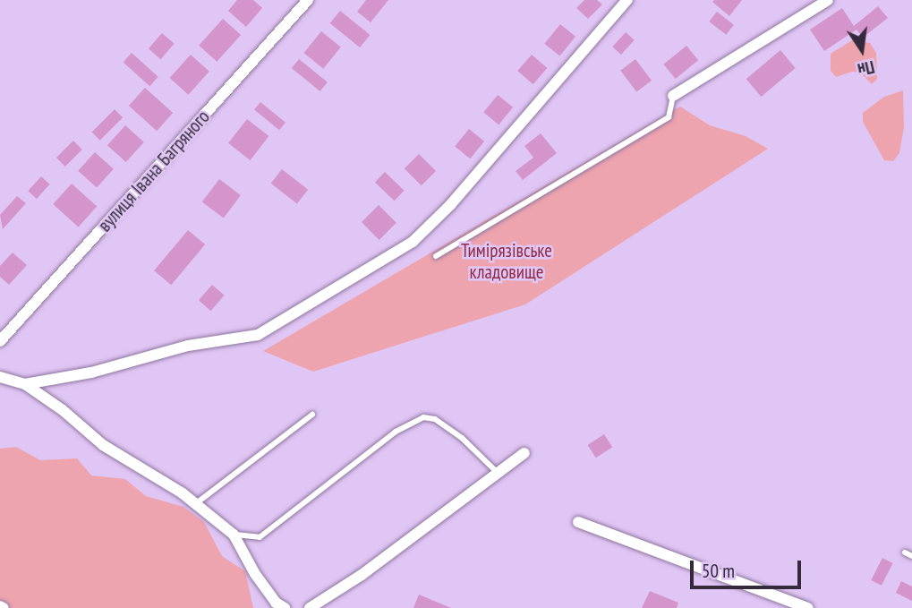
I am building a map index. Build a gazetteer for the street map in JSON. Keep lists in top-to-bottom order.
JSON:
{
  "streets": {
    "street": ["вулиця Івана Багряного"]
  },
  "parks": ["Тимірязівське кладовище"],
  "scale_bar": "50 m",
  "north": "bottom"
}
